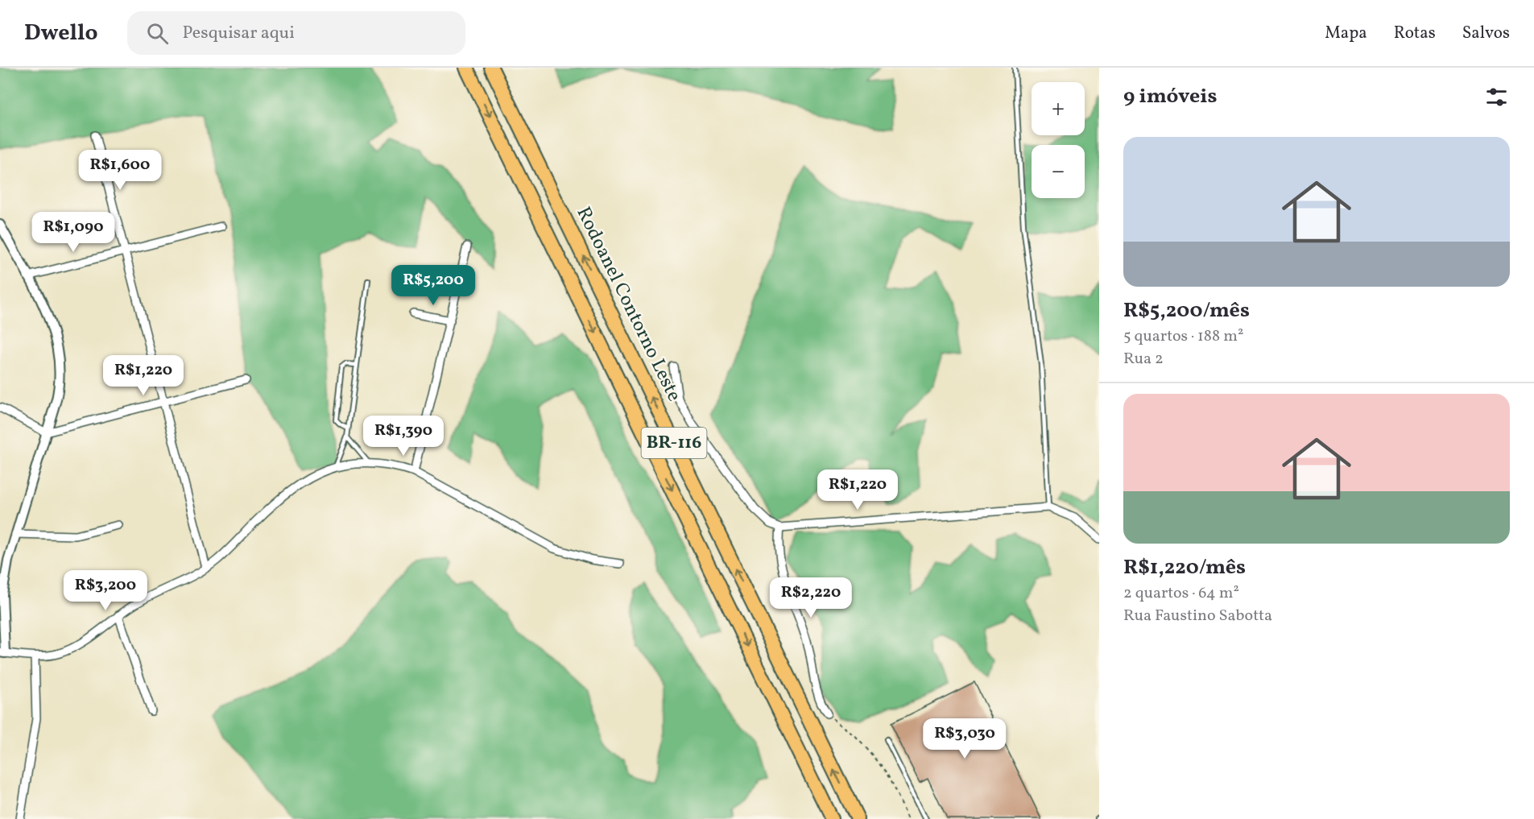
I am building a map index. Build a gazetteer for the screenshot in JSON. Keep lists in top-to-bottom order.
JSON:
{
  "streets": {
    "highway": ["Rodoanel Contorno Leste", "BR-116"]
  },
  "page": {
    "header": "Dwello",
    "search": "Pesquisar aqui",
    "nav": ["Mapa", "Rotas", "Salvos"],
    "heading": "9 imóveis",
    "map_buttons": ["+", "−"],
    "list": [
      {
        "name": "R$5,200/mês",
        "note": "5 quartos · 188 m² · Rua 2"
      },
      {
        "name": "R$1,220/mês",
        "note": "2 quartos · 64 m² · Rua Faustino Sabotta"
      }
    ],
    "price": [
      "R$1,600",
      "R$1,090",
      "R$5,200",
      "R$1,220",
      "R$1,390",
      "R$1,220",
      "R$3,200",
      "R$2,220",
      "R$3,030"
    ]
  }
}
